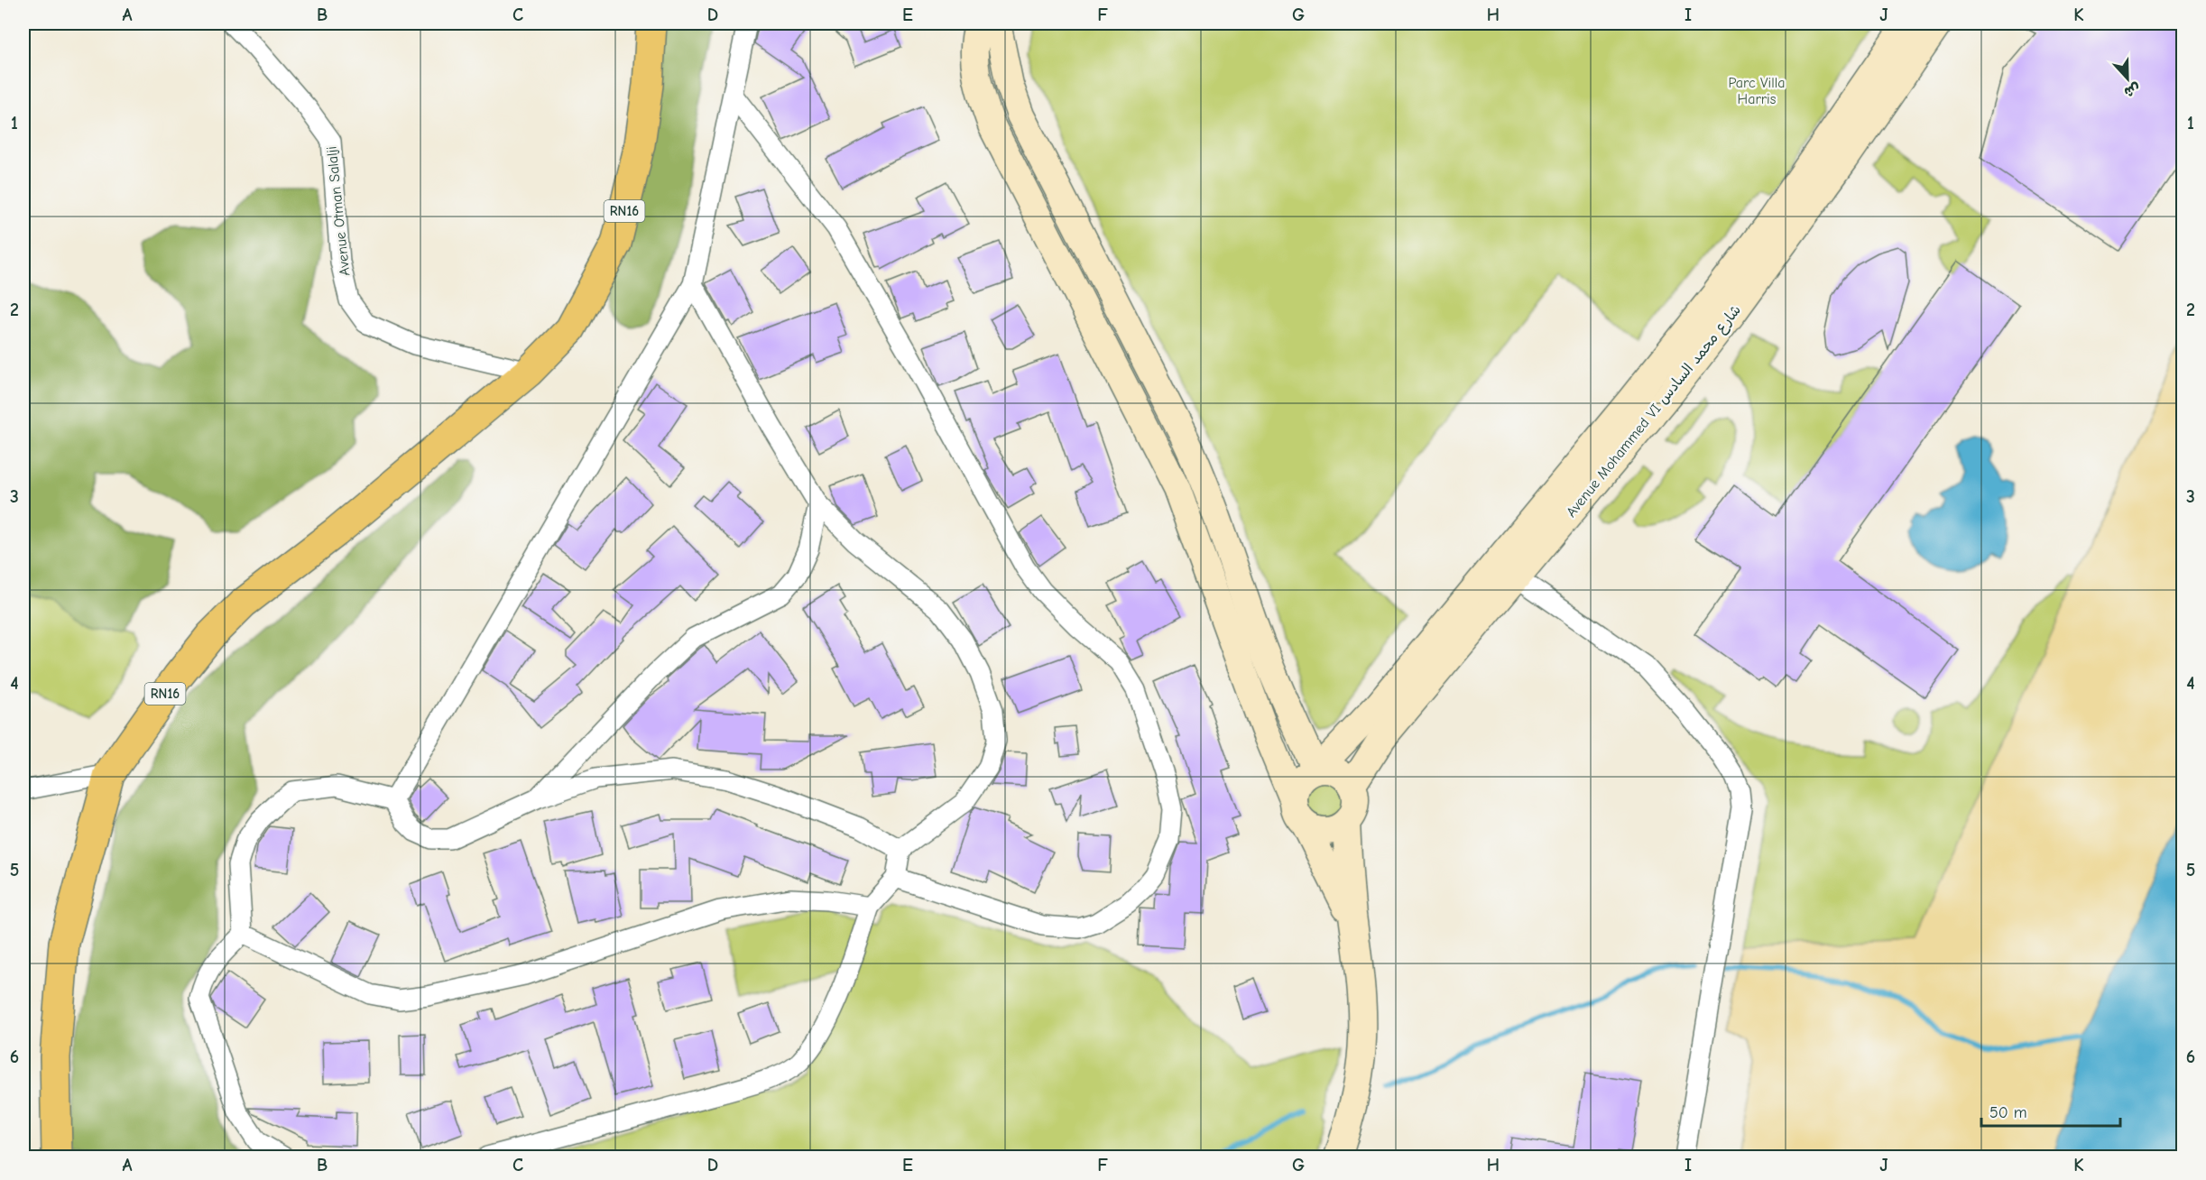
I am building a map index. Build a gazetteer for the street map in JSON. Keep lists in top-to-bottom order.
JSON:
{
  "streets": {
    "main road": ["RN16", "Avenue Mohammed VI شارع محمد السادس"],
    "street": ["Avenue Otman Salalji"]
  },
  "crossings": [
    ["Avenue Otman Salalji", "RN16"]
  ],
  "parks": ["Parc Villa Harris"],
  "scale_bar": "50 m",
  "north": "bottom",
  "grid": {
    "columns": [
      "A",
      "B",
      "C",
      "D",
      "E",
      "F",
      "G",
      "H",
      "I",
      "J",
      "K"
    ],
    "rows": [
      "1",
      "2",
      "3",
      "4",
      "5",
      "6"
    ]
  }
}
